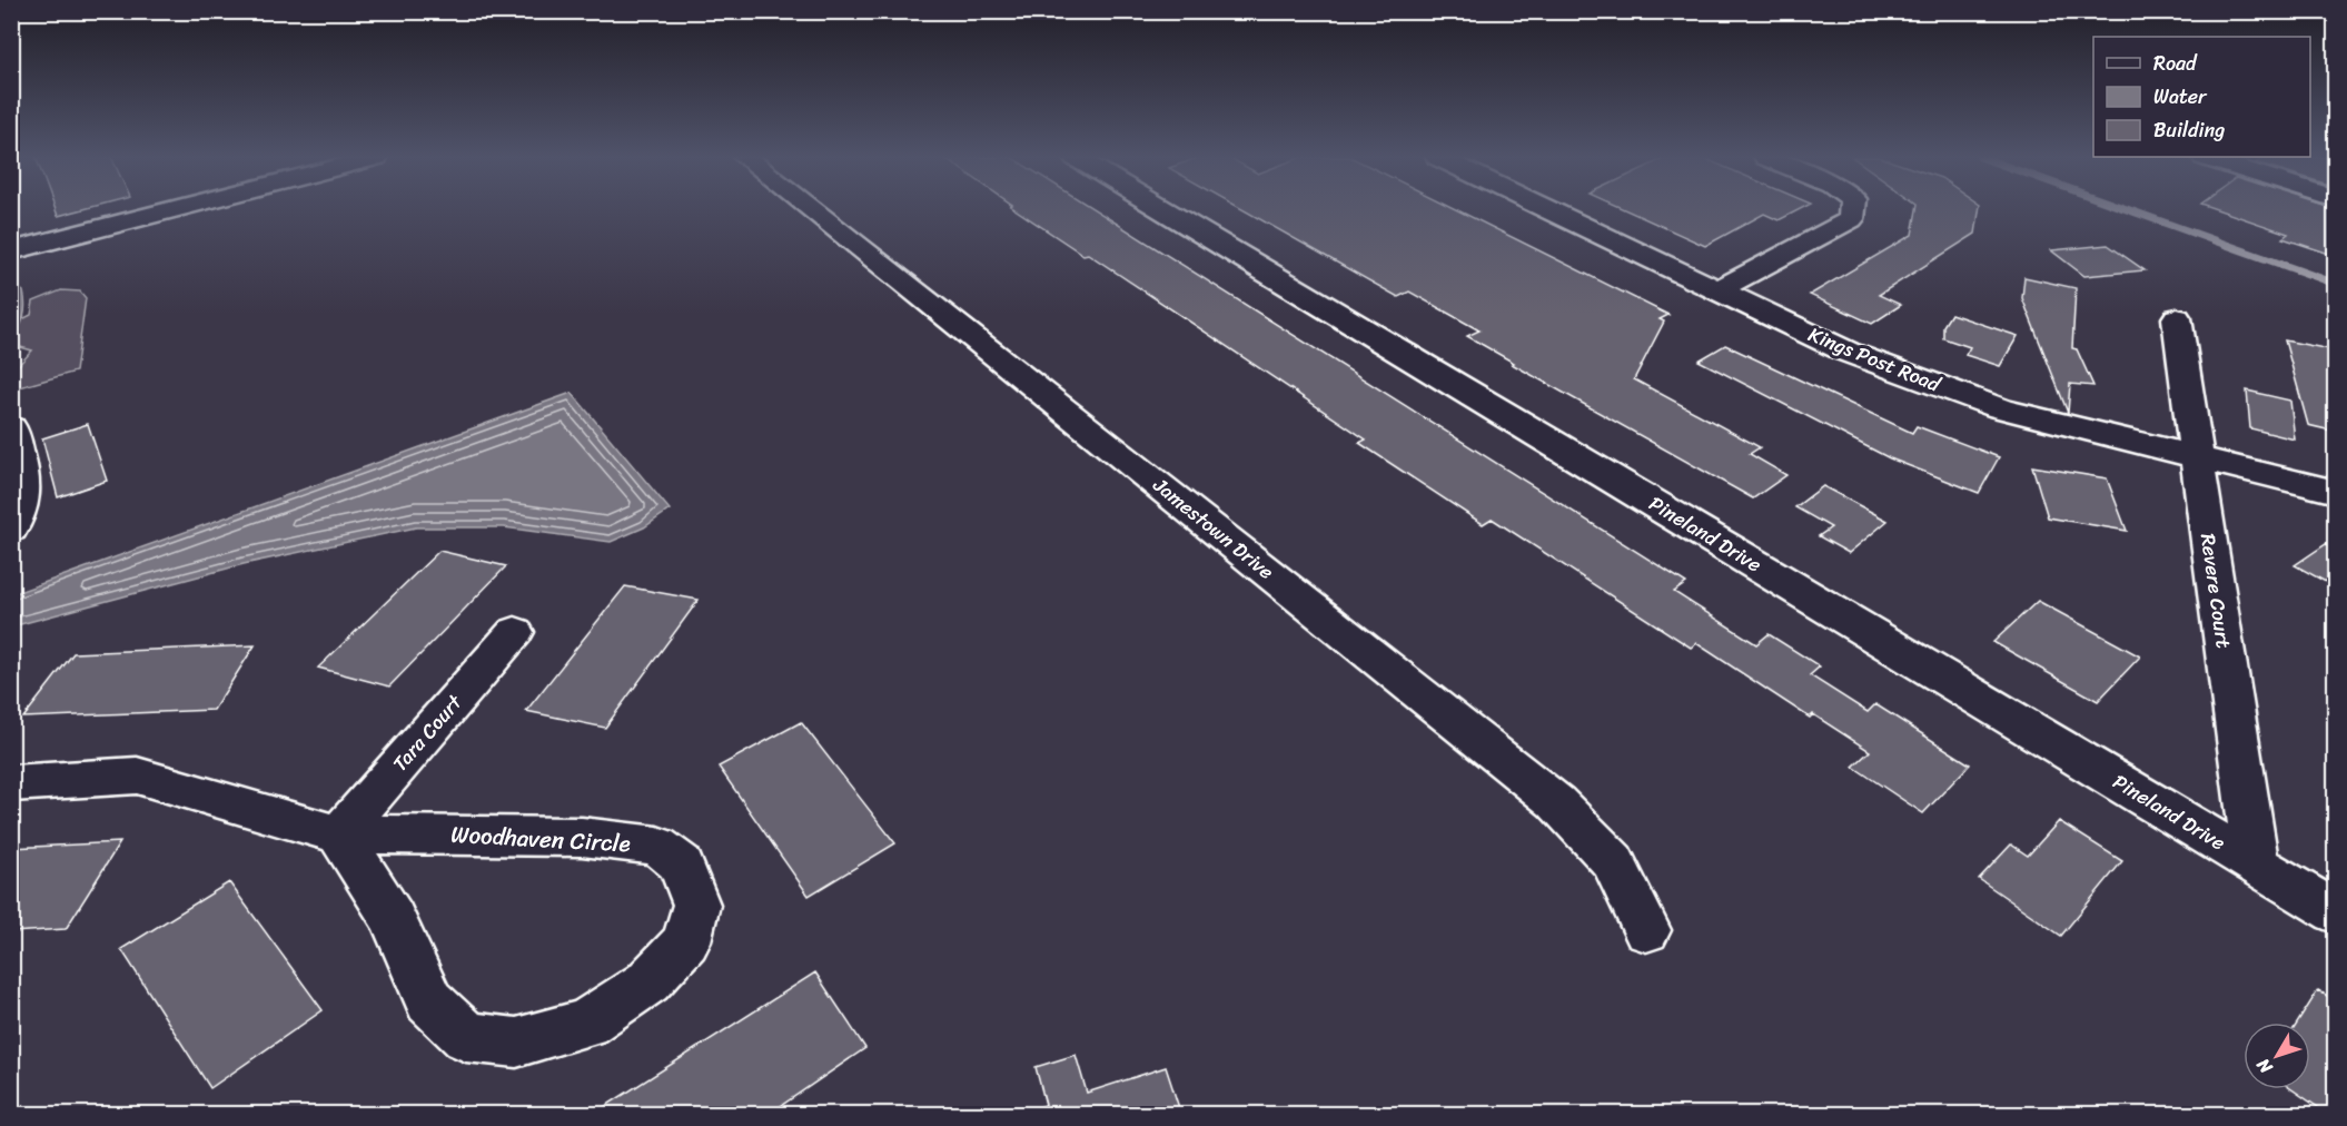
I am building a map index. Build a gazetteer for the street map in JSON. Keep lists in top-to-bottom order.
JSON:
{
  "streets": {
    "street": [
      "Kings Post Road",
      "Jamestown Drive",
      "Pineland Drive",
      "Revere Court",
      "Tara Court",
      "Woodhaven Circle"
    ]
  },
  "crossings": [
    ["Kings Post Road", "Revere Court"],
    ["Pineland Drive", "Revere Court"],
    ["Tara Court", "Woodhaven Circle"]
  ],
  "legend": ["Road", "Water", "Building"],
  "north": "bottom left"
}
